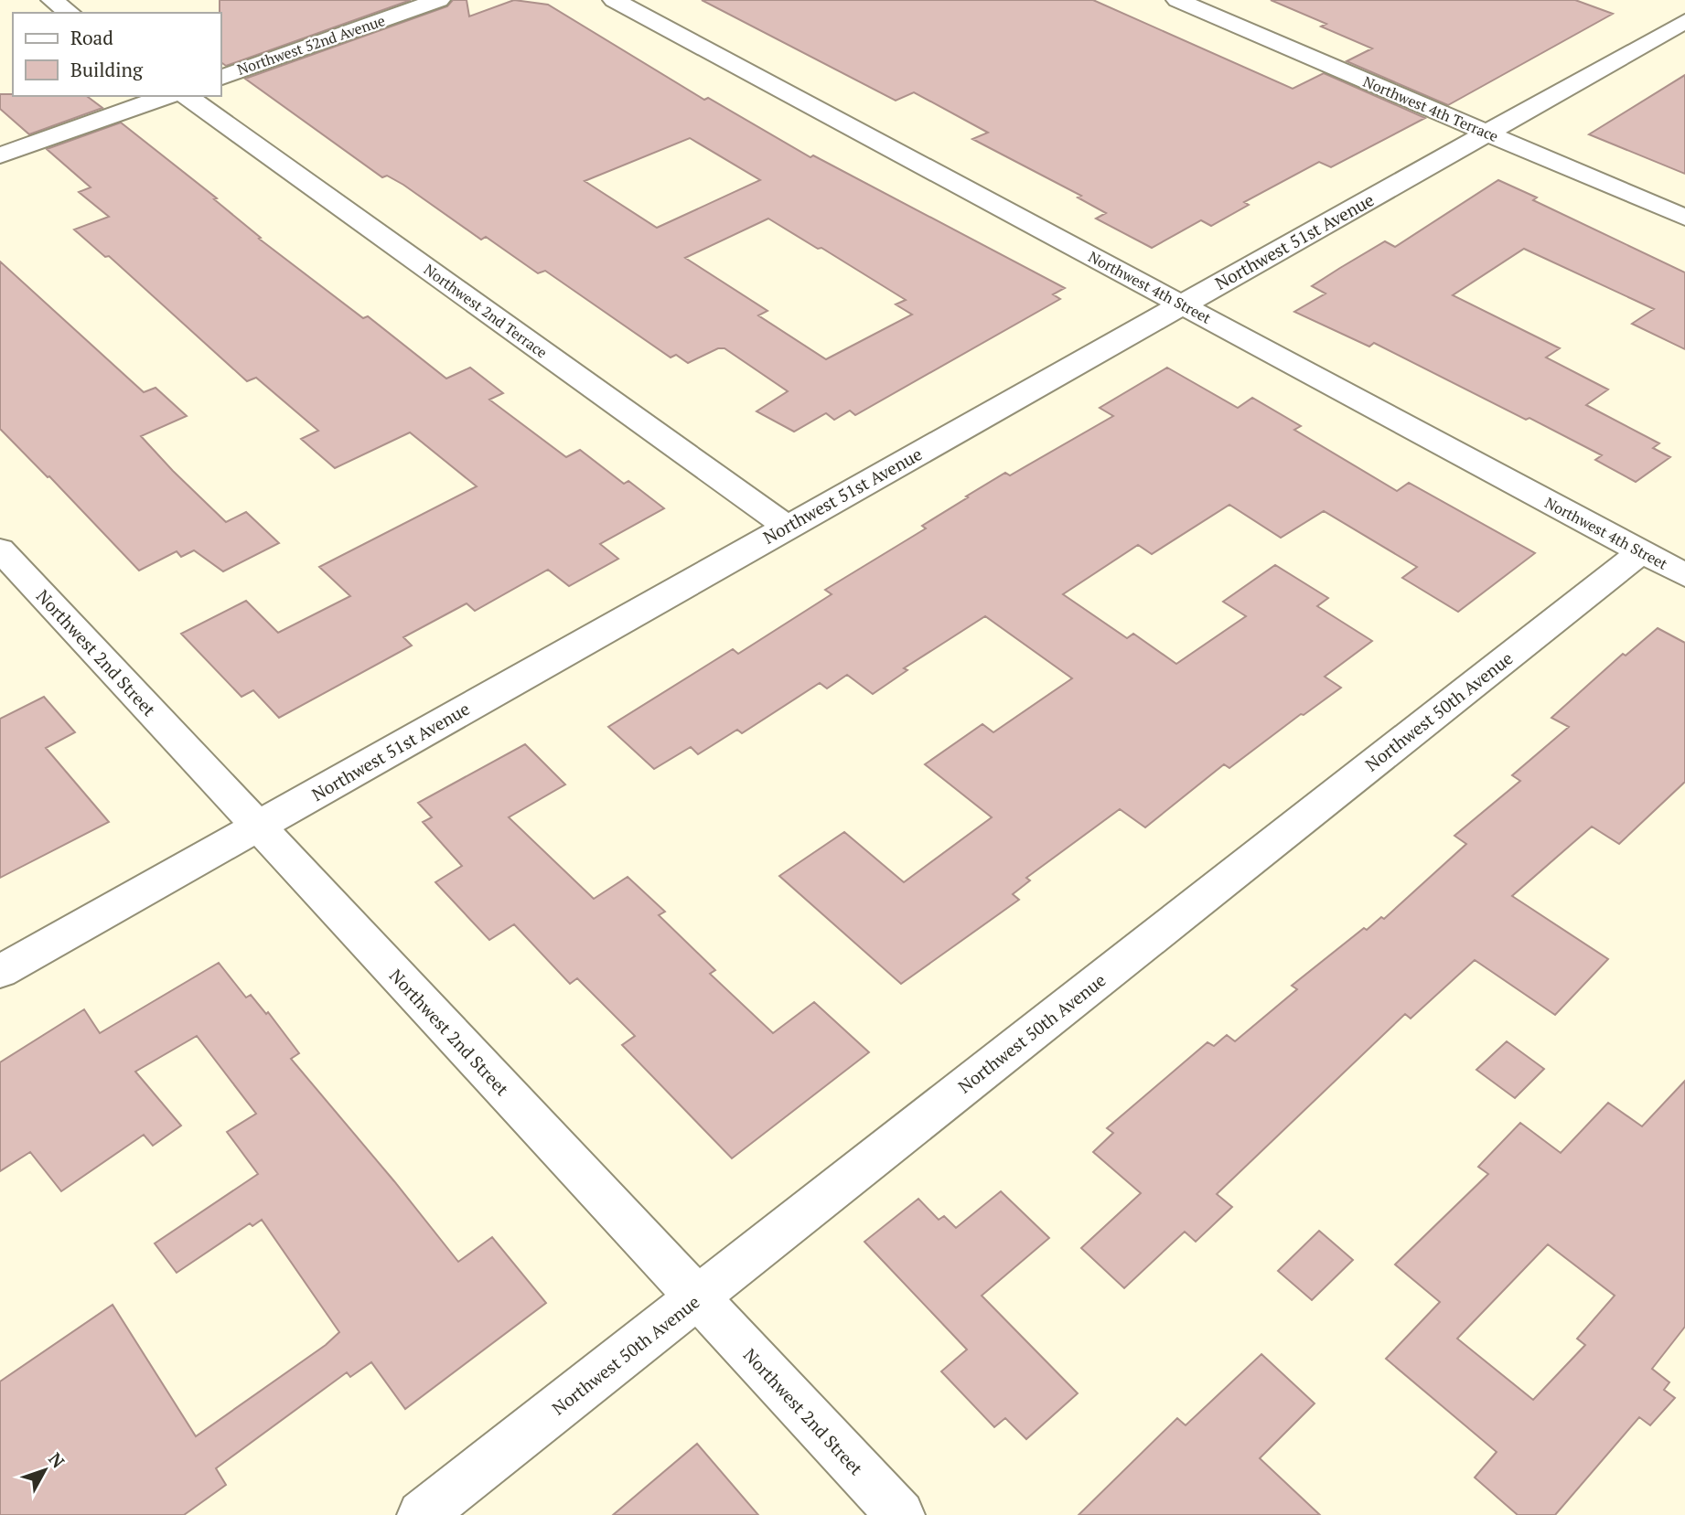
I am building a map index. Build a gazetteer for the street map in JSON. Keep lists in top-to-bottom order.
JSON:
{
  "streets": {
    "street": [
      "Northwest 52nd Avenue",
      "Northwest 4th Terrace",
      "Northwest 51st Avenue",
      "Northwest 4th Street",
      "Northwest 2nd Terrace",
      "Northwest 2nd Street",
      "Northwest 50th Avenue"
    ]
  },
  "crossings": [
    ["Northwest 4th Terrace", "Northwest 51st Avenue"],
    ["Northwest 51st Avenue", "Northwest 4th Street"],
    ["Northwest 51st Avenue", "Northwest 2nd Terrace"],
    ["Northwest 51st Avenue", "Northwest 2nd Street"],
    ["Northwest 4th Street", "Northwest 50th Avenue"],
    ["Northwest 2nd Street", "Northwest 50th Avenue"]
  ],
  "legend": ["Road", "Building"],
  "north": "top right"
}
